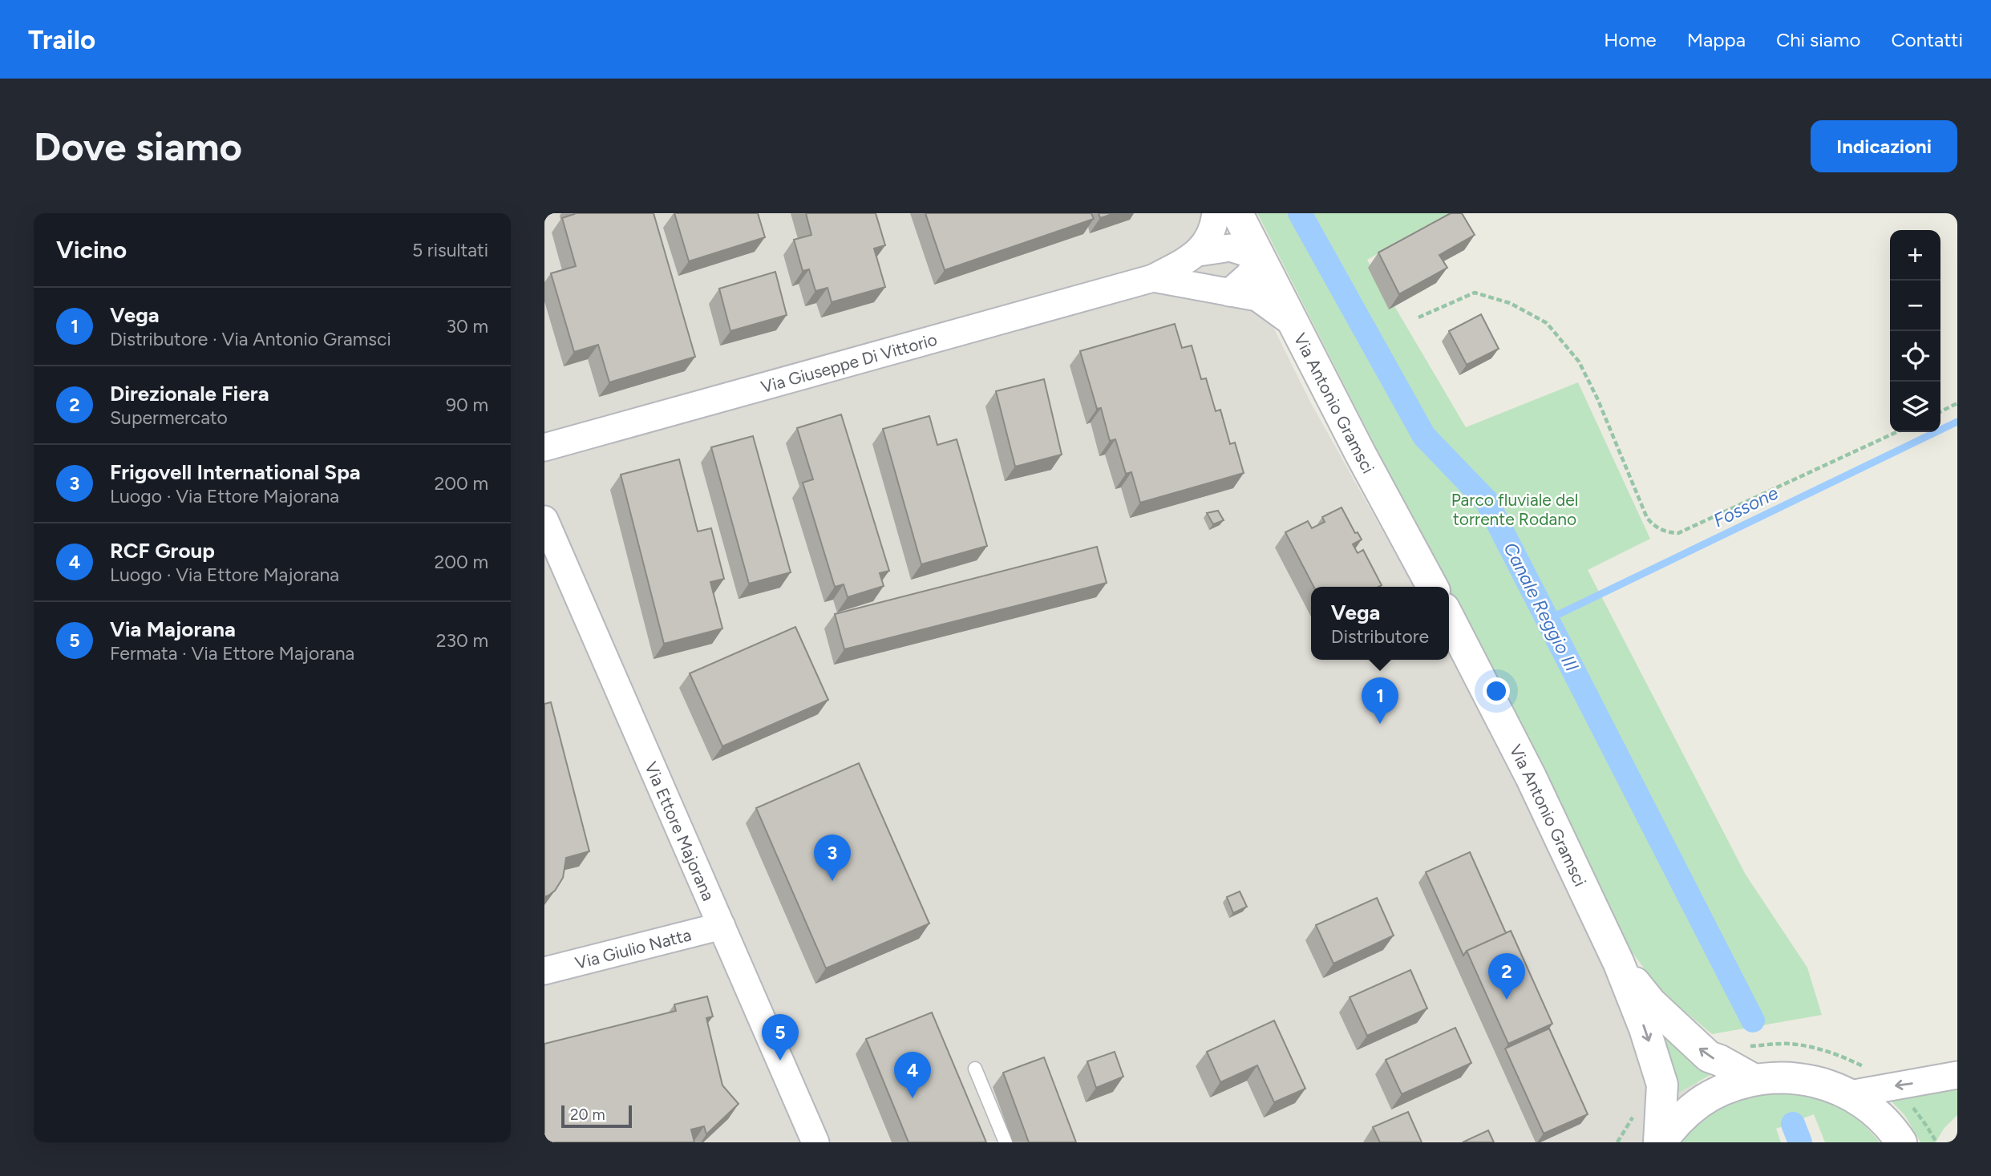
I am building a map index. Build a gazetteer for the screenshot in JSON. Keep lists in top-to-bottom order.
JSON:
{
  "streets": {
    "street": [
      "Via Giuseppe Di Vittorio",
      "Via Antonio Gramsci",
      "Via Ettore Majorana",
      "Via Giulio Natta"
    ]
  },
  "crossings": [
    ["Via Giuseppe Di Vittorio", "Via Antonio Gramsci"],
    ["Via Ettore Majorana", "Via Giulio Natta"]
  ],
  "water": ["Fossone", "Canale Reggio III"],
  "parks": ["Parco fluviale del torrente Rodano"],
  "scale_bar": "20 m",
  "page": {
    "header": "Trailo",
    "nav": [
      "Home",
      "Mappa",
      "Chi siamo",
      "Contatti"
    ],
    "buttons": "Indicazioni",
    "title": "Dove siamo",
    "heading": ["Vicino", "5 risultati"],
    "map_buttons": ["+", "−"],
    "list": [
      {
        "mark": "1",
        "name": "Vega",
        "note": "Distributore · Via Antonio Gramsci",
        "value": "30 m"
      },
      {
        "mark": "2",
        "name": "Direzionale Fiera",
        "note": "Supermercato",
        "value": "90 m"
      },
      {
        "mark": "3",
        "name": "Frigovell International Spa",
        "note": "Luogo · Via Ettore Majorana",
        "value": "200 m"
      },
      {
        "mark": "4",
        "name": "RCF Group",
        "note": "Luogo · Via Ettore Majorana",
        "value": "200 m"
      },
      {
        "mark": "5",
        "name": "Via Majorana",
        "note": "Fermata · Via Ettore Majorana",
        "value": "230 m"
      }
    ],
    "popup": ["Vega", "Distributore"],
    "pins": [
      "1",
      "3",
      "2",
      "5",
      "4"
    ],
    "scale": "20 m"
  }
}
